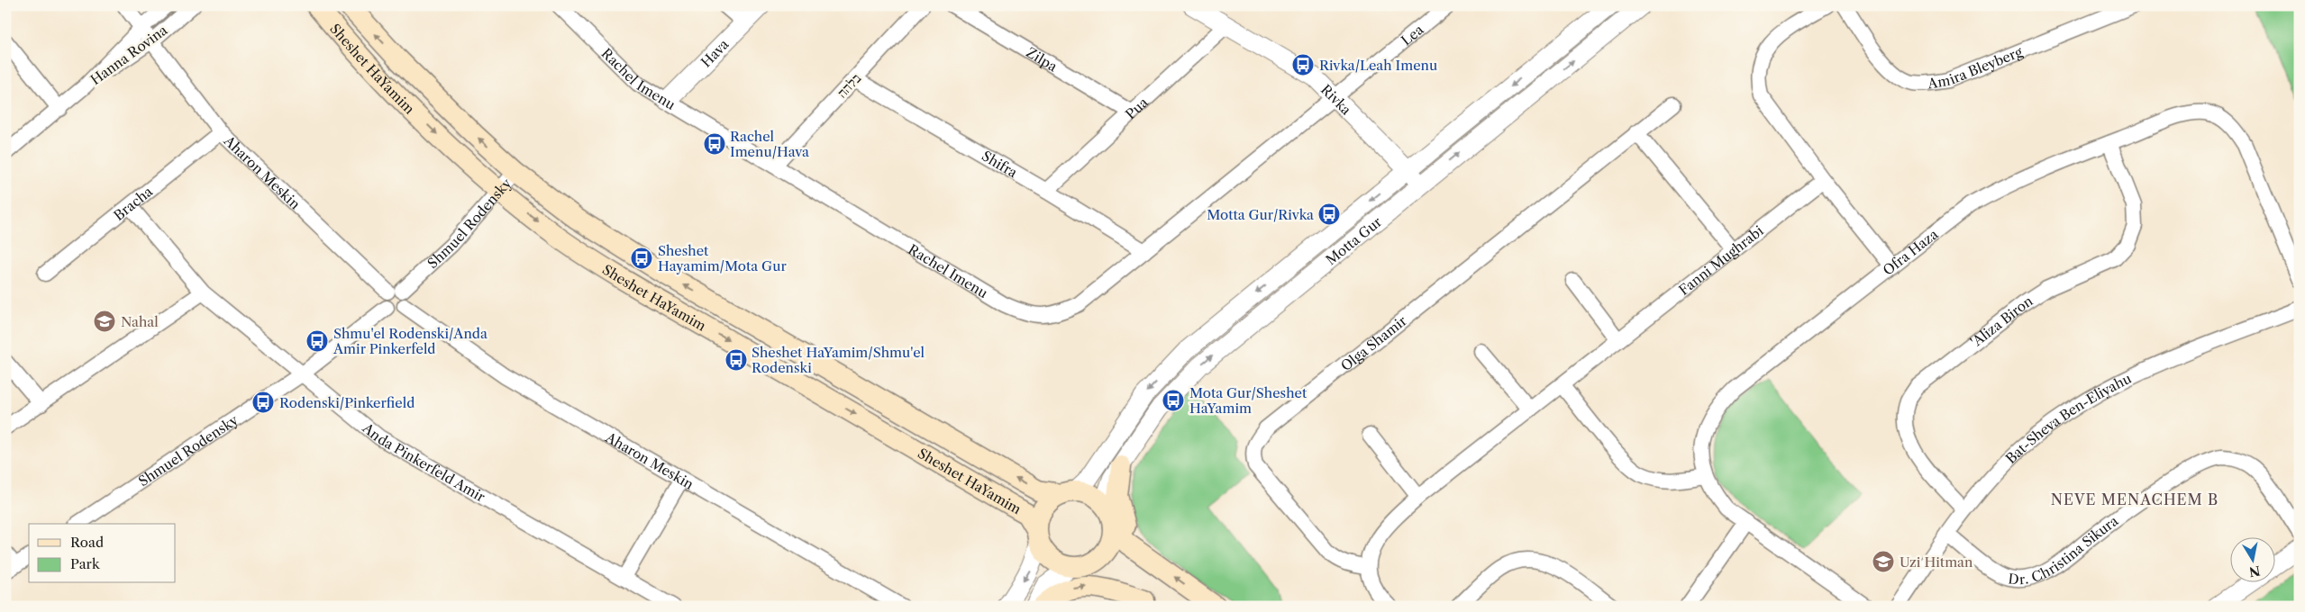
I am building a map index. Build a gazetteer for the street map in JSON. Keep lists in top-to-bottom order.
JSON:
{
  "streets": {
    "main road": ["Sheshet HaYamim"],
    "street": [
      "Lea",
      "Hava",
      "Hanna Rovina",
      "Zilpa",
      "Amira Bleyberg",
      "Rachel Imenu",
      "בלהה",
      "Rivka",
      "Pua",
      "Shifra",
      "Aharon Meskin",
      "Bracha",
      "Shmuel Rodensky",
      "Motta Gur",
      "Ofra Haza",
      "Fanni Mughrabi",
      "'Aliza Biron",
      "Olga Shamir",
      "Bat-Sheva Ben-Eliyahu",
      "Anda Pinkerfeld Amir",
      "Dr. Christina Sikura"
    ]
  },
  "crossings": [
    ["Lea", "Rachel Imenu"],
    ["Lea", "Rivka"],
    ["Hava", "Rachel Imenu"],
    ["Hanna Rovina", "Aharon Meskin"],
    ["Zilpa", "Pua"],
    ["Sheshet HaYamim", "Shmuel Rodensky"],
    ["Sheshet HaYamim", "Motta Gur"],
    ["Rachel Imenu", "בלהה"],
    ["Rachel Imenu", "Rivka"],
    ["Rachel Imenu", "Shifra"],
    ["בלהה", "Shifra"],
    ["Rivka", "Pua"],
    ["Rivka", "Motta Gur"],
    ["Pua", "Shifra"],
    ["Aharon Meskin", "Bracha"],
    ["Aharon Meskin", "Shmuel Rodensky"],
    ["Bracha", "Anda Pinkerfeld Amir"],
    ["Shmuel Rodensky", "Anda Pinkerfeld Amir"],
    ["Ofra Haza", "'Aliza Biron"],
    ["Fanni Mughrabi", "Olga Shamir"],
    ["'Aliza Biron", "Bat-Sheva Ben-Eliyahu"],
    ["Bat-Sheva Ben-Eliyahu", "Dr. Christina Sikura"]
  ],
  "districts": ["NEVE MENACHEM B"],
  "places": {
    "bus stop": [
      "Rivka/Leah Imenu",
      "Rachel Imenu/Hava",
      "Motta Gur/Rivka",
      "Sheshet Hayamim/Mota Gur",
      "Shmu'el Rodenski/Anda Amir Pinkerfeld",
      "Sheshet HaYamim/Shmu'el Rodenski",
      "Mota Gur/Sheshet HaYamim",
      "Rodenski/Pinkerfield"
    ],
    "school or university": ["Nahal", "Uzi Hitman"]
  },
  "legend": ["Road", "Park"],
  "north": "bottom"
}
